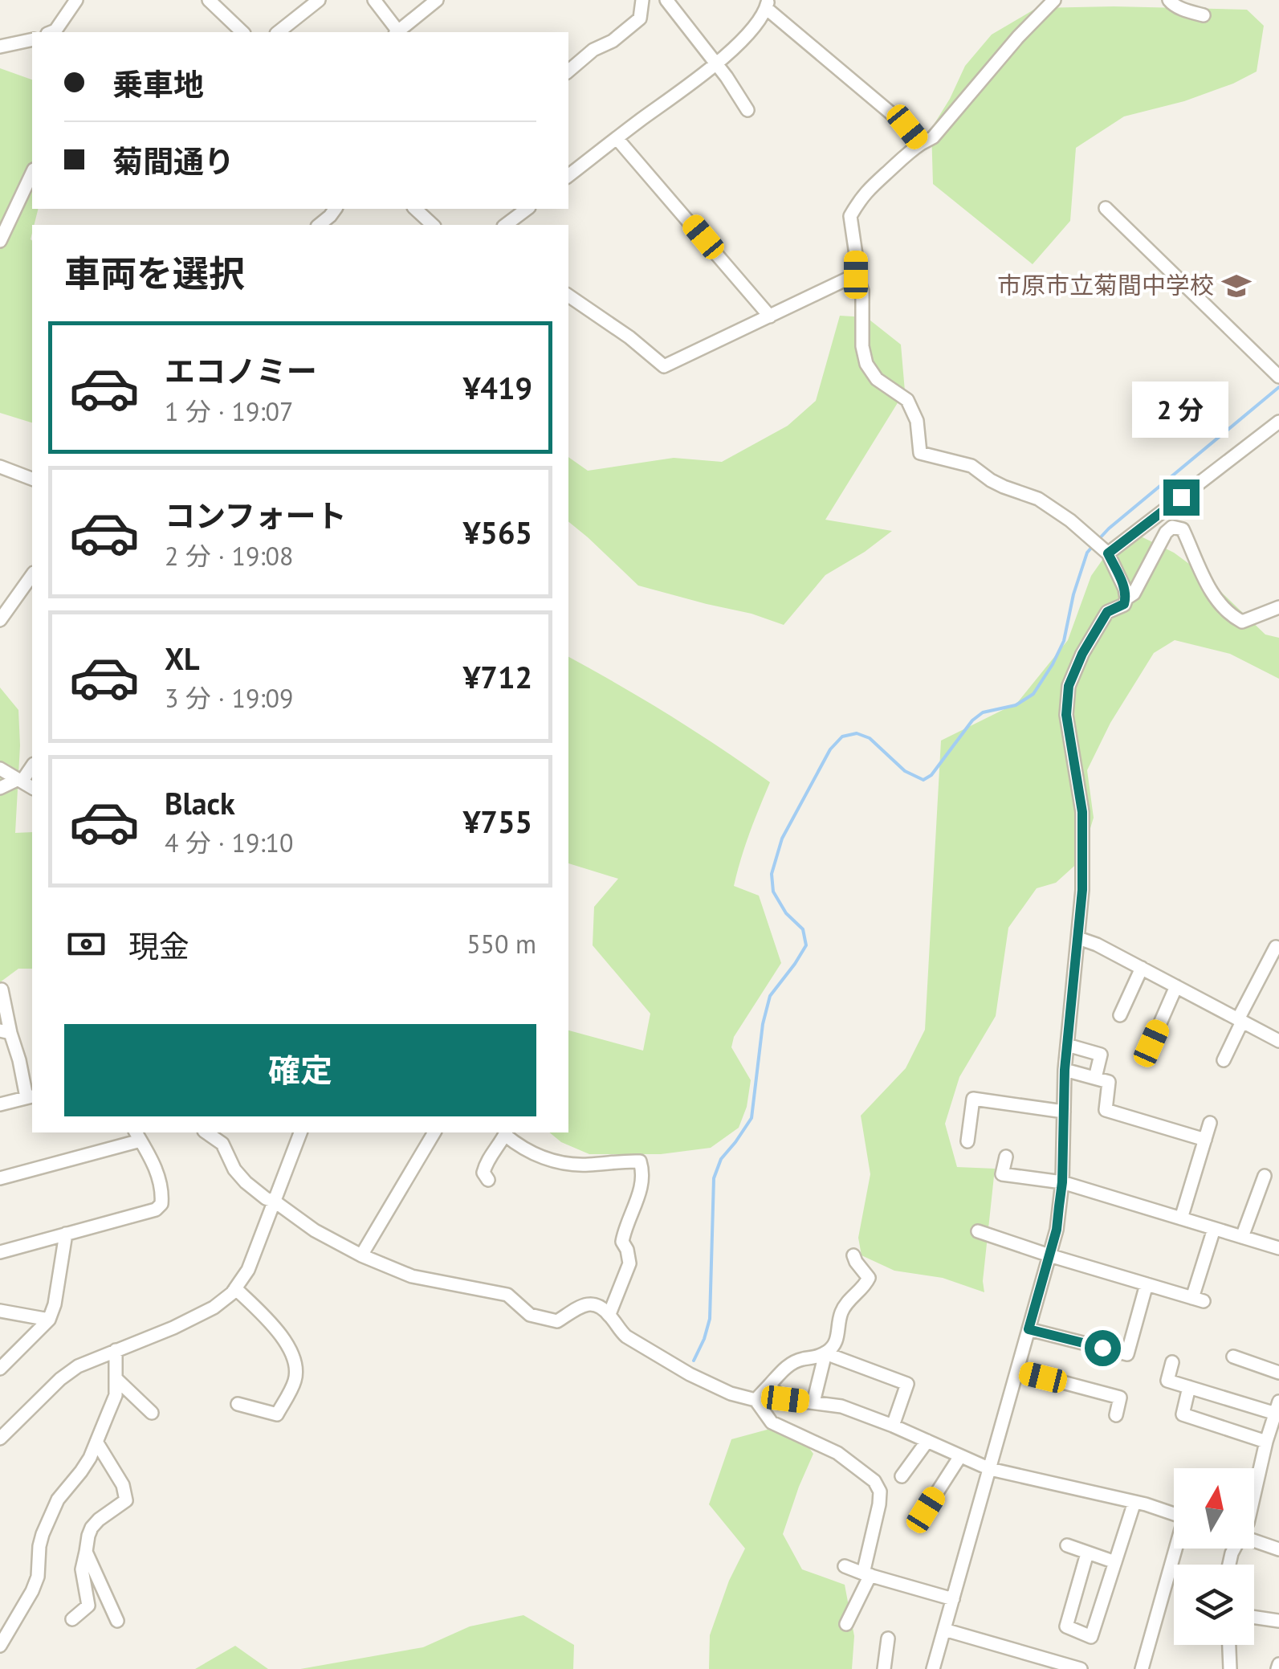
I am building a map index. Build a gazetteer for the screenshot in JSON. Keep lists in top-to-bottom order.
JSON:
{
  "places": {
    "school or university": ["市原市立菊間中学校"]
  },
  "north": "top",
  "page": {
    "banner": ["乗車地", "菊間通り"],
    "heading": "車両を選択",
    "list": [
      {
        "name": "エコノミー",
        "note": "1 分 · 19:07",
        "value": "¥419"
      },
      {
        "name": "コンフォート",
        "note": "2 分 · 19:08",
        "value": "¥565"
      },
      {
        "name": "XL",
        "note": "3 分 · 19:09",
        "value": "¥712"
      },
      {
        "name": "Black",
        "note": "4 分 · 19:10",
        "value": "¥755"
      }
    ],
    "bubble": "2 分",
    "pay": ["現金", "550 m"],
    "buttons": "確定"
  }
}
